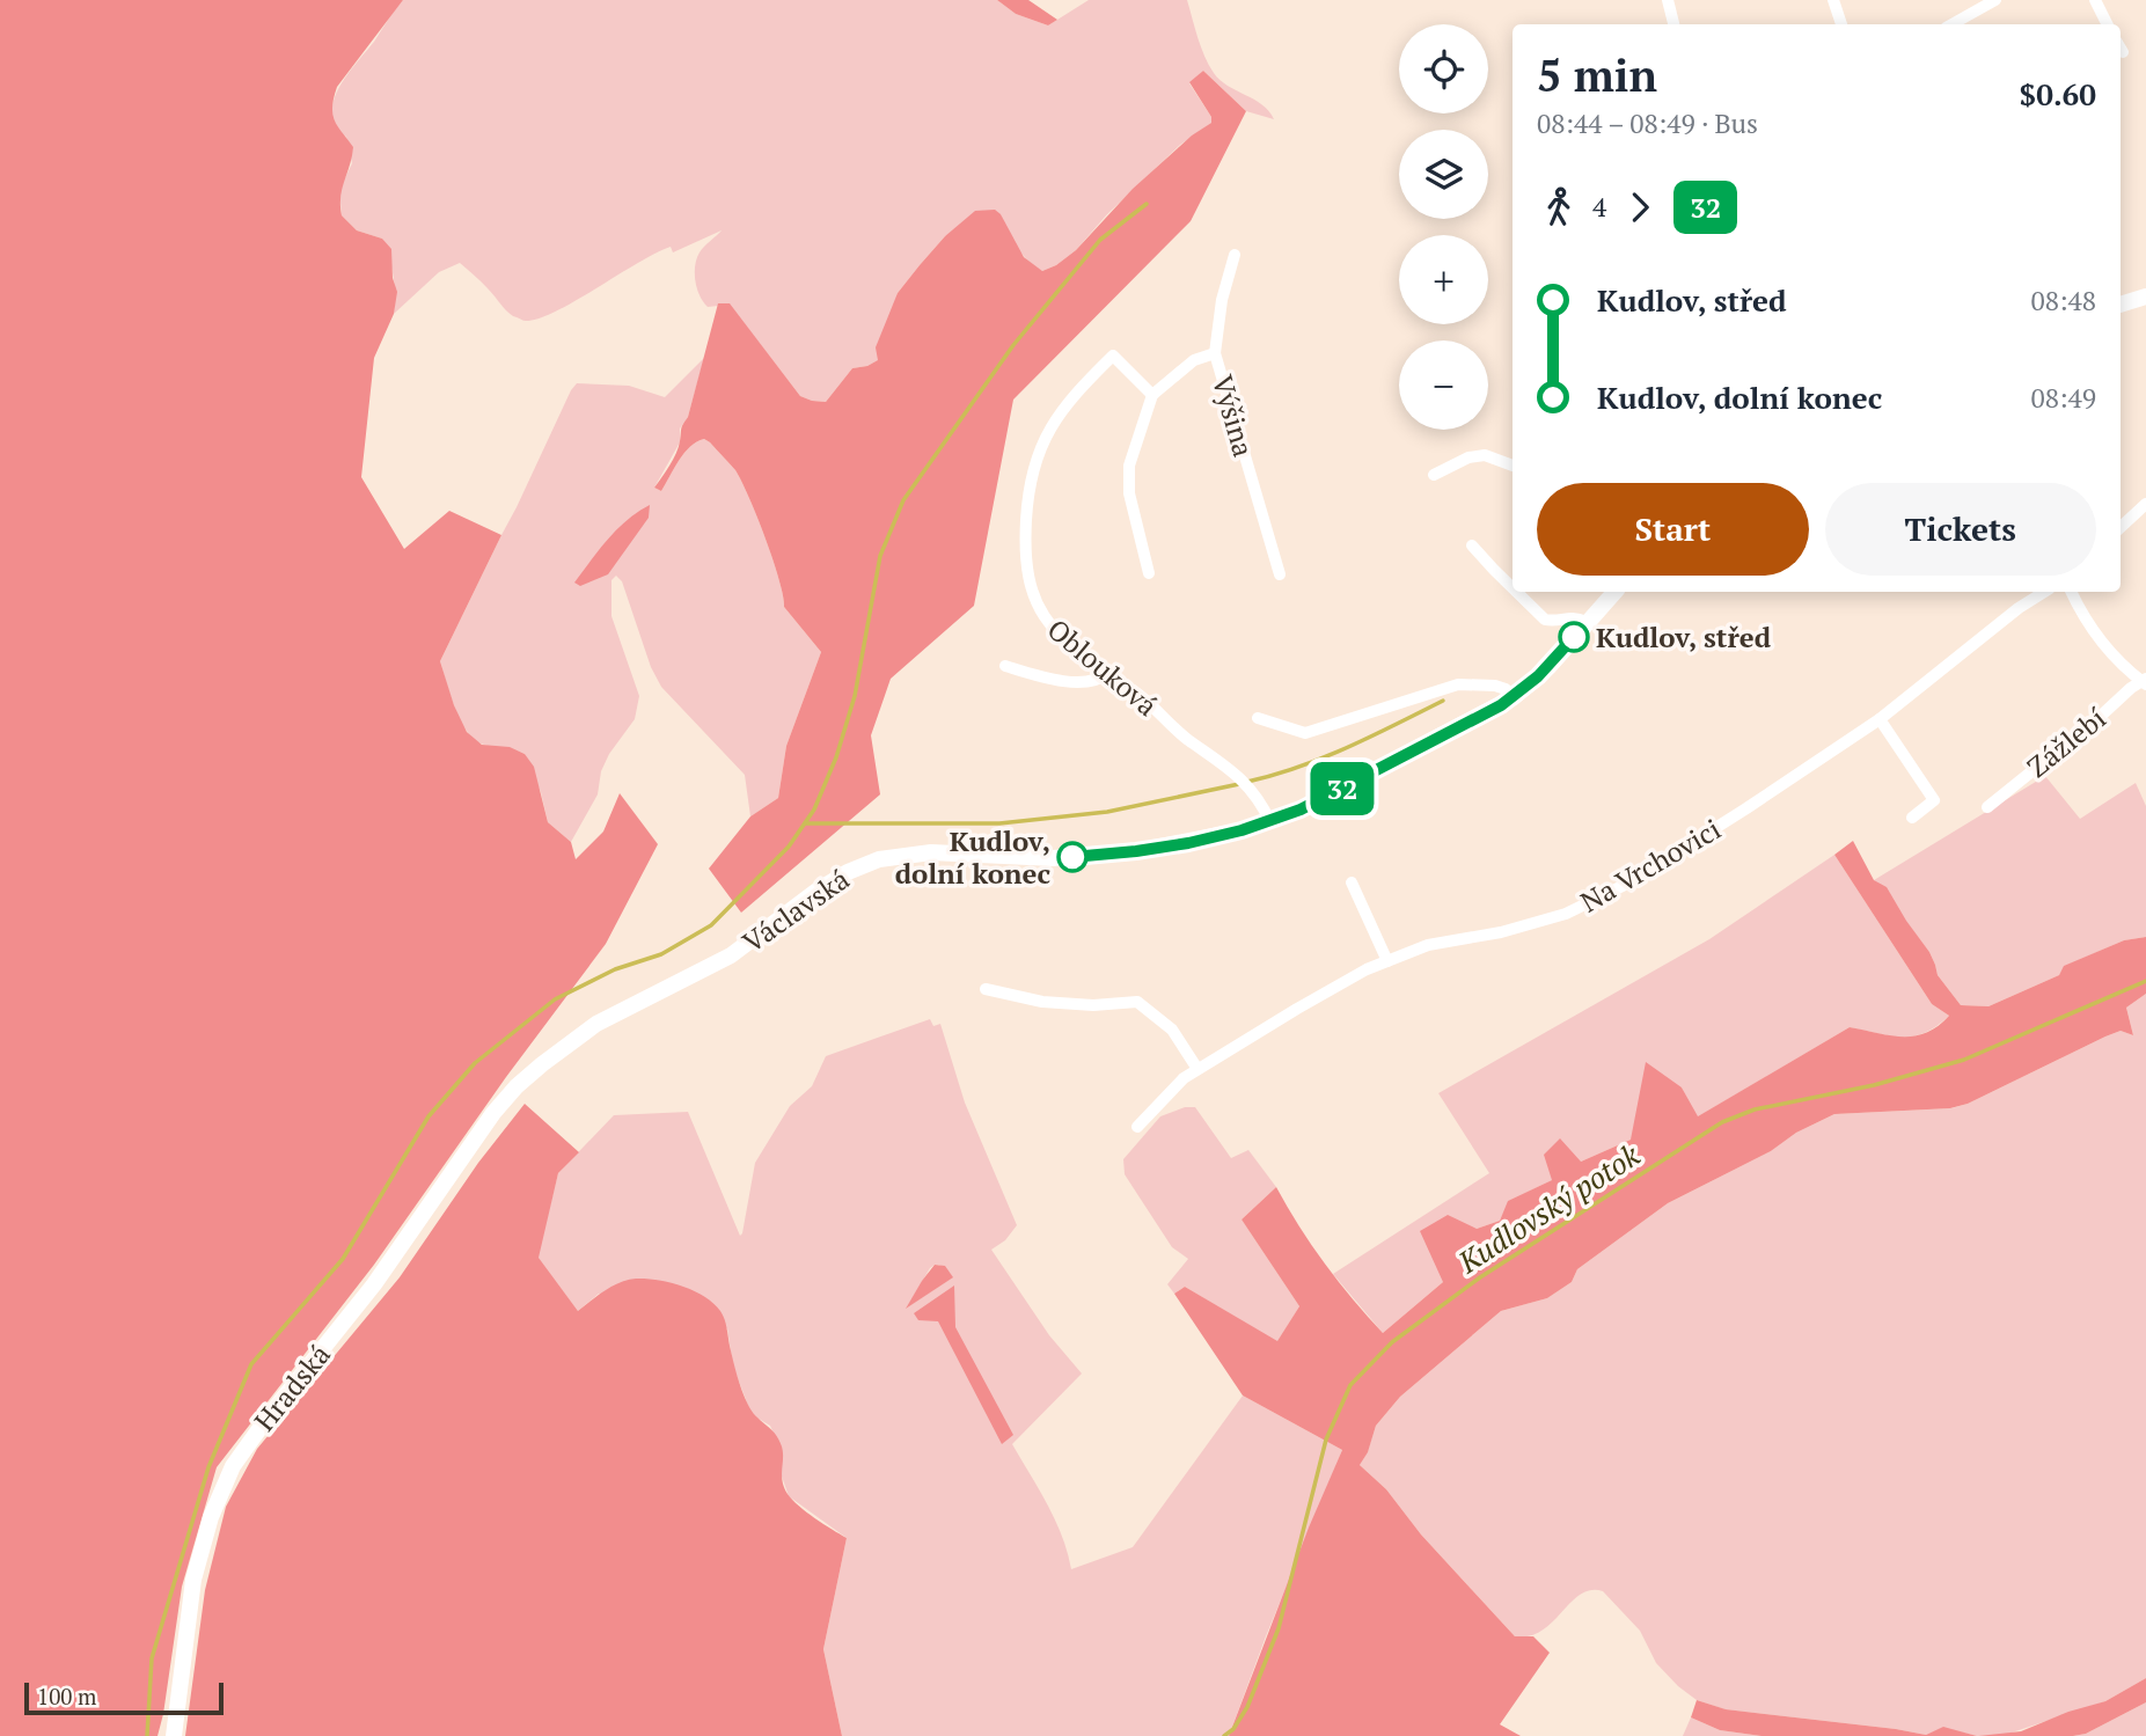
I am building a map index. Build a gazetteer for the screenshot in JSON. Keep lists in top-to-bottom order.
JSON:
{
  "streets": {
    "street": [
      "Výšina",
      "Oblouková",
      "Zážlebí",
      "Na Vrchovici",
      "Václavská",
      "Hradská"
    ]
  },
  "crossings": [
    ["Oblouková", "Václavská"],
    ["Václavská", "Hradská"]
  ],
  "water": ["Kudlovský potok"],
  "places": ["Kudlov, střed", "Kudlov, dolní konec"],
  "lines": ["bus line 32"],
  "scale_bar": "100 m",
  "page": {
    "on_map": "32",
    "map_buttons": ["+", "−"],
    "heading": ["5 min", "08:44 – 08:49 · Bus", "$0.60"],
    "legs": ["4", "32"],
    "list": [
      {
        "name": "Kudlov, střed",
        "value": "08:48"
      },
      {
        "name": "Kudlov, dolní konec",
        "value": "08:49"
      }
    ],
    "buttons": ["Start", "Tickets"],
    "scale": "100 m"
  }
}
